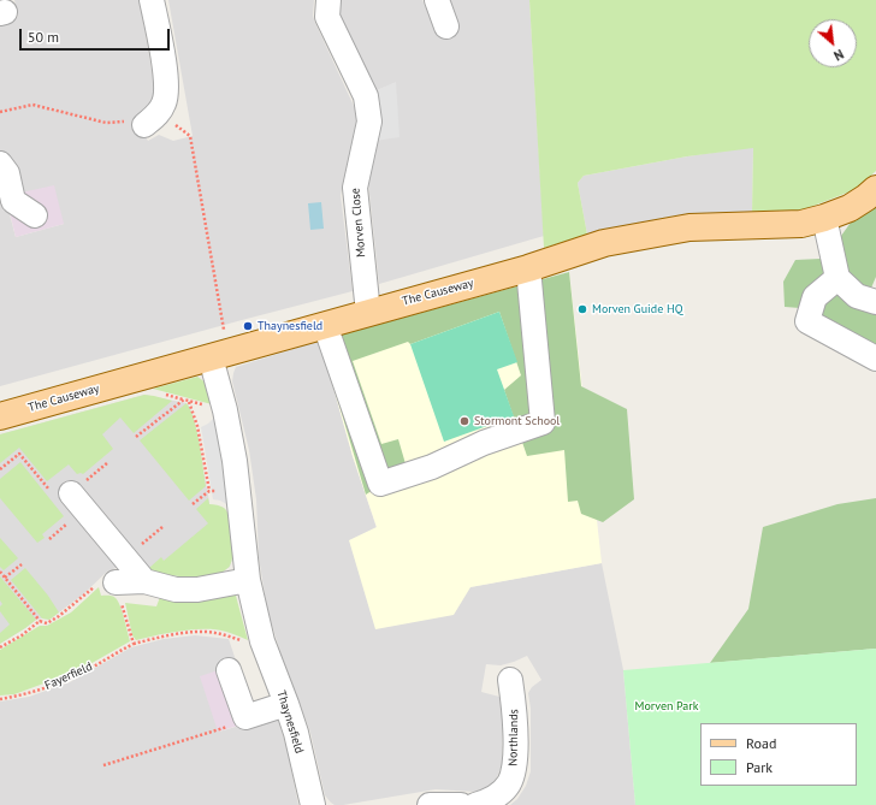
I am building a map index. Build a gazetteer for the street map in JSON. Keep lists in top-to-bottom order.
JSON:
{
  "streets": {
    "main road": ["The Causeway"],
    "street": ["Morven Close", "Thaynesfield", "Northlands"],
    "path": ["Fayerfield"]
  },
  "crossings": [
    ["Morven Close", "The Causeway"],
    ["The Causeway", "Thaynesfield"],
    ["Fayerfield", "Thaynesfield"]
  ],
  "parks": ["Morven Park"],
  "places": ["Morven Guide HQ", "Thaynesfield", "Stormont School"],
  "legend": ["Road", "Park"],
  "scale_bar": "50 m",
  "north": "bottom right"
}
